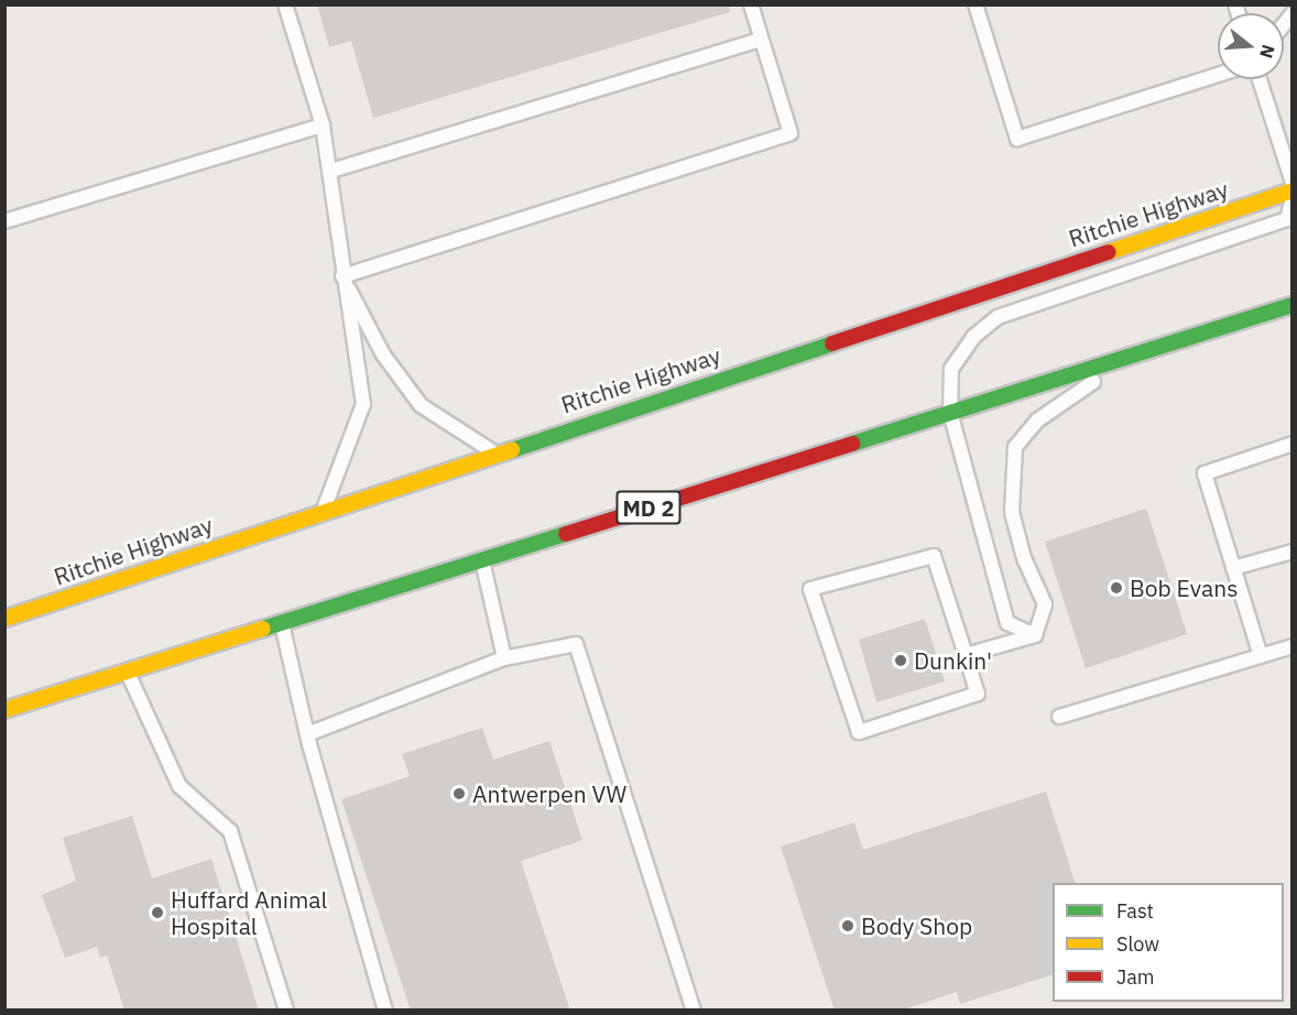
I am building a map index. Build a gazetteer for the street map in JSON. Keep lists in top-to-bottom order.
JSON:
{
  "streets": {
    "main road": ["Ritchie Highway", "MD 2"]
  },
  "places": [
    "Bob Evans",
    "Dunkin'",
    "Antwerpen VW",
    "Huffard Animal Hospital",
    "Body Shop"
  ],
  "legend": ["Fast", "Slow", "Jam"],
  "north": "right"
}
